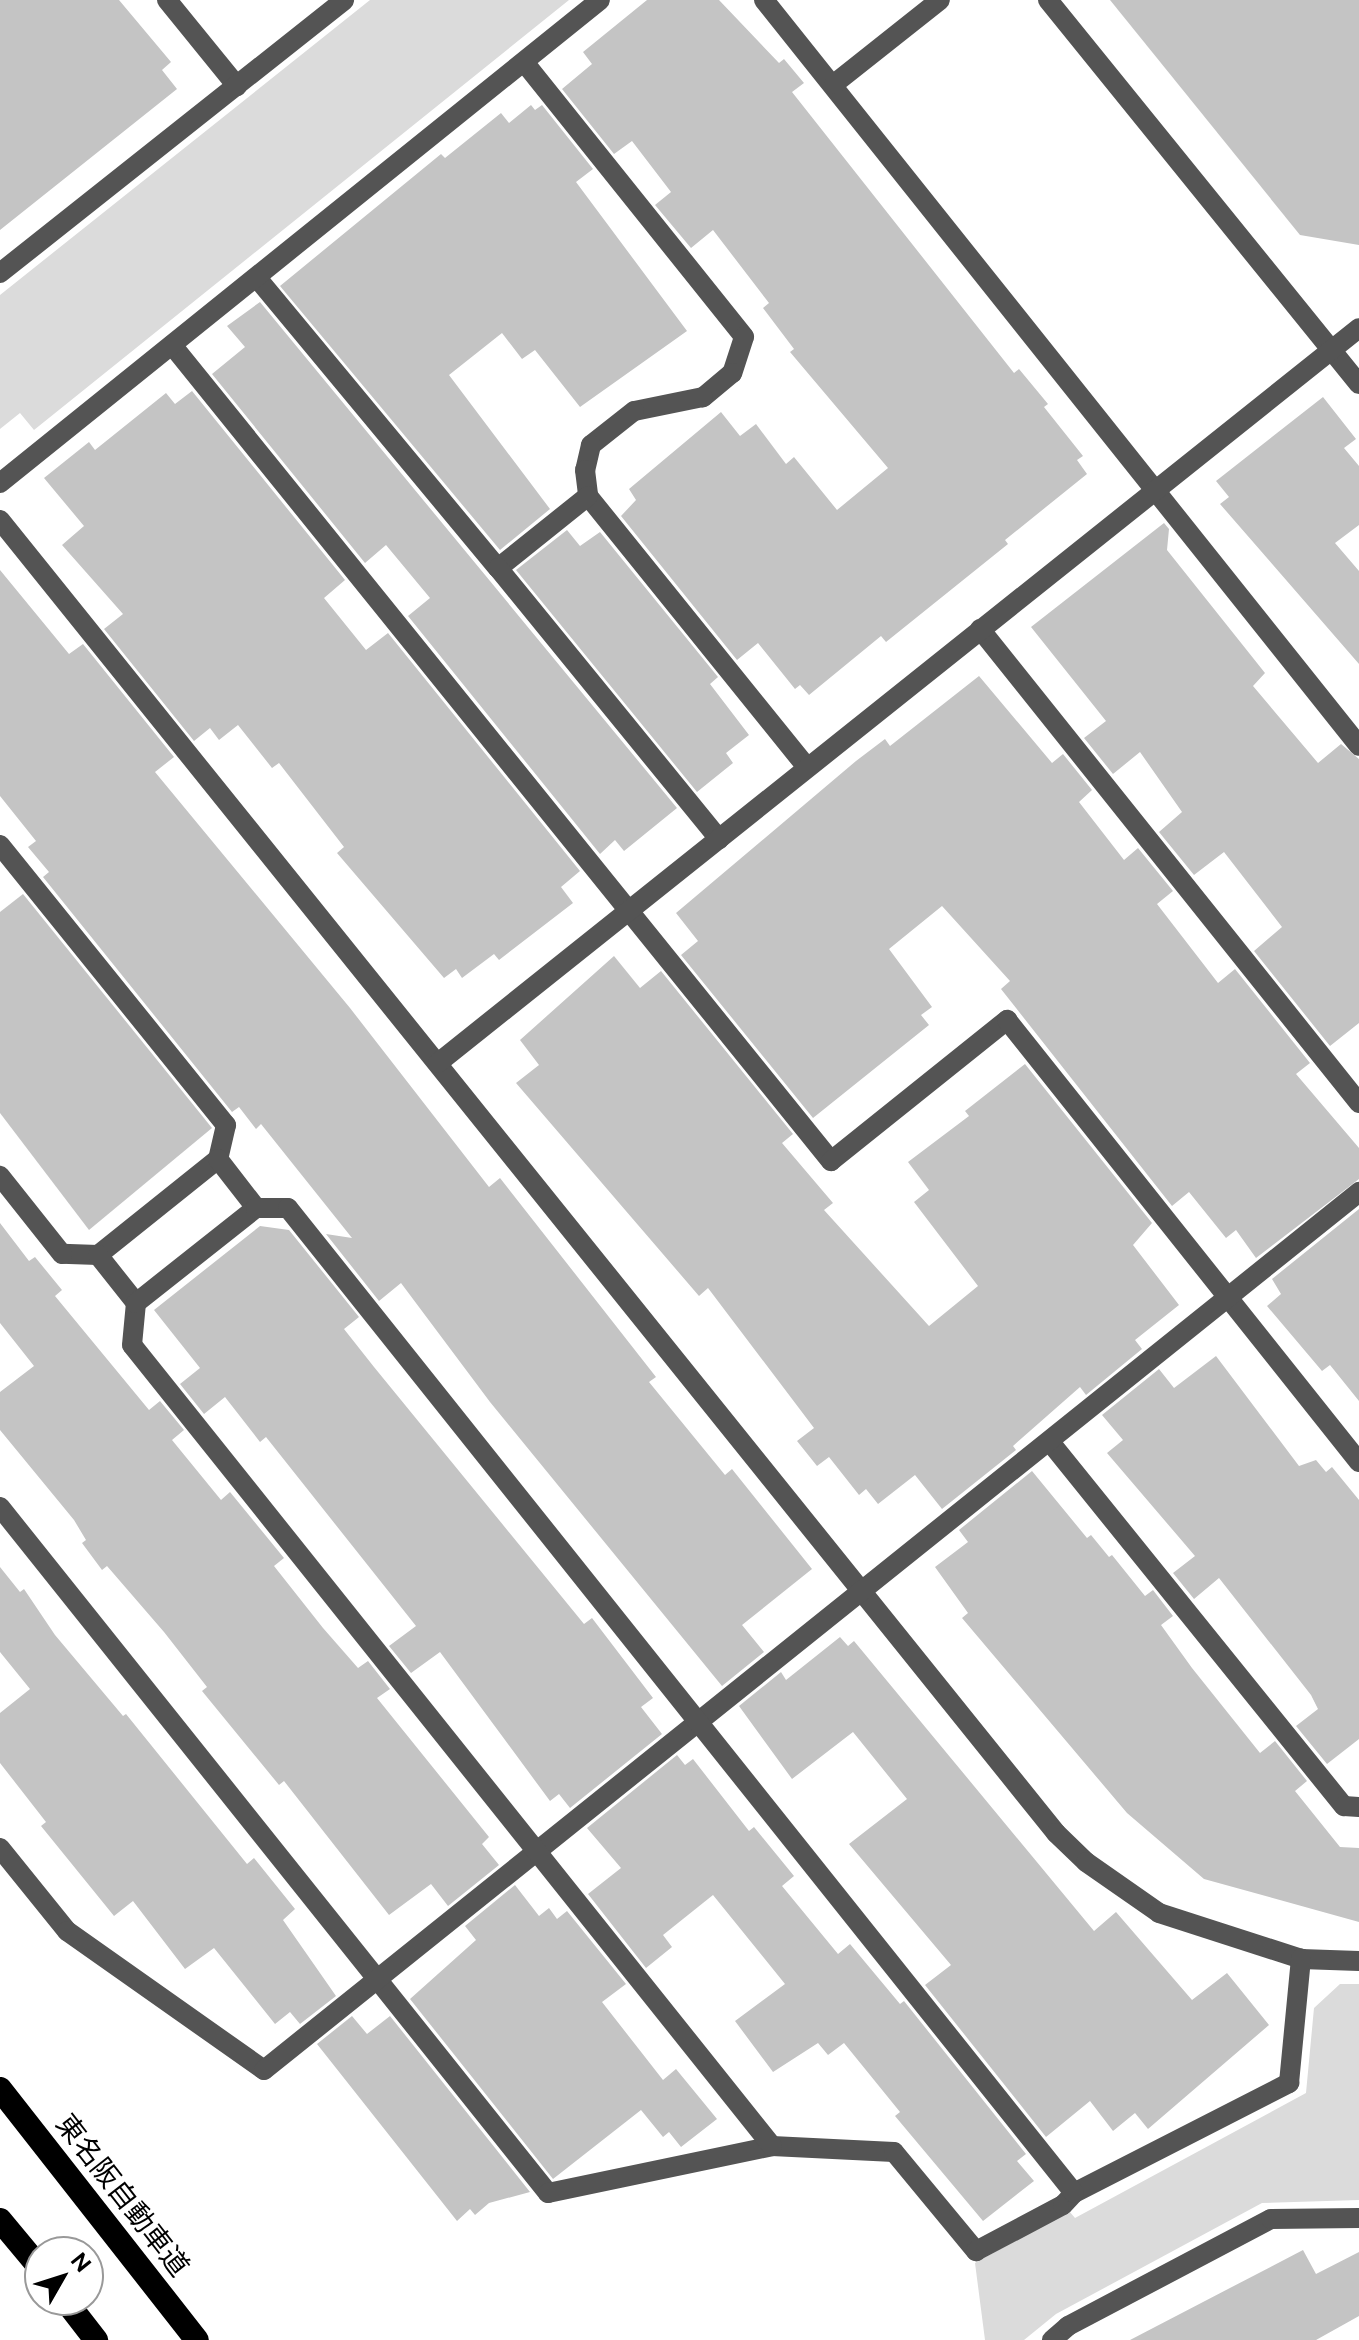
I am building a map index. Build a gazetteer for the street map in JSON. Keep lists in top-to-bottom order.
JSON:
{
  "streets": {
    "highway": ["東名阪自動車道"]
  },
  "north": "top right"
}
